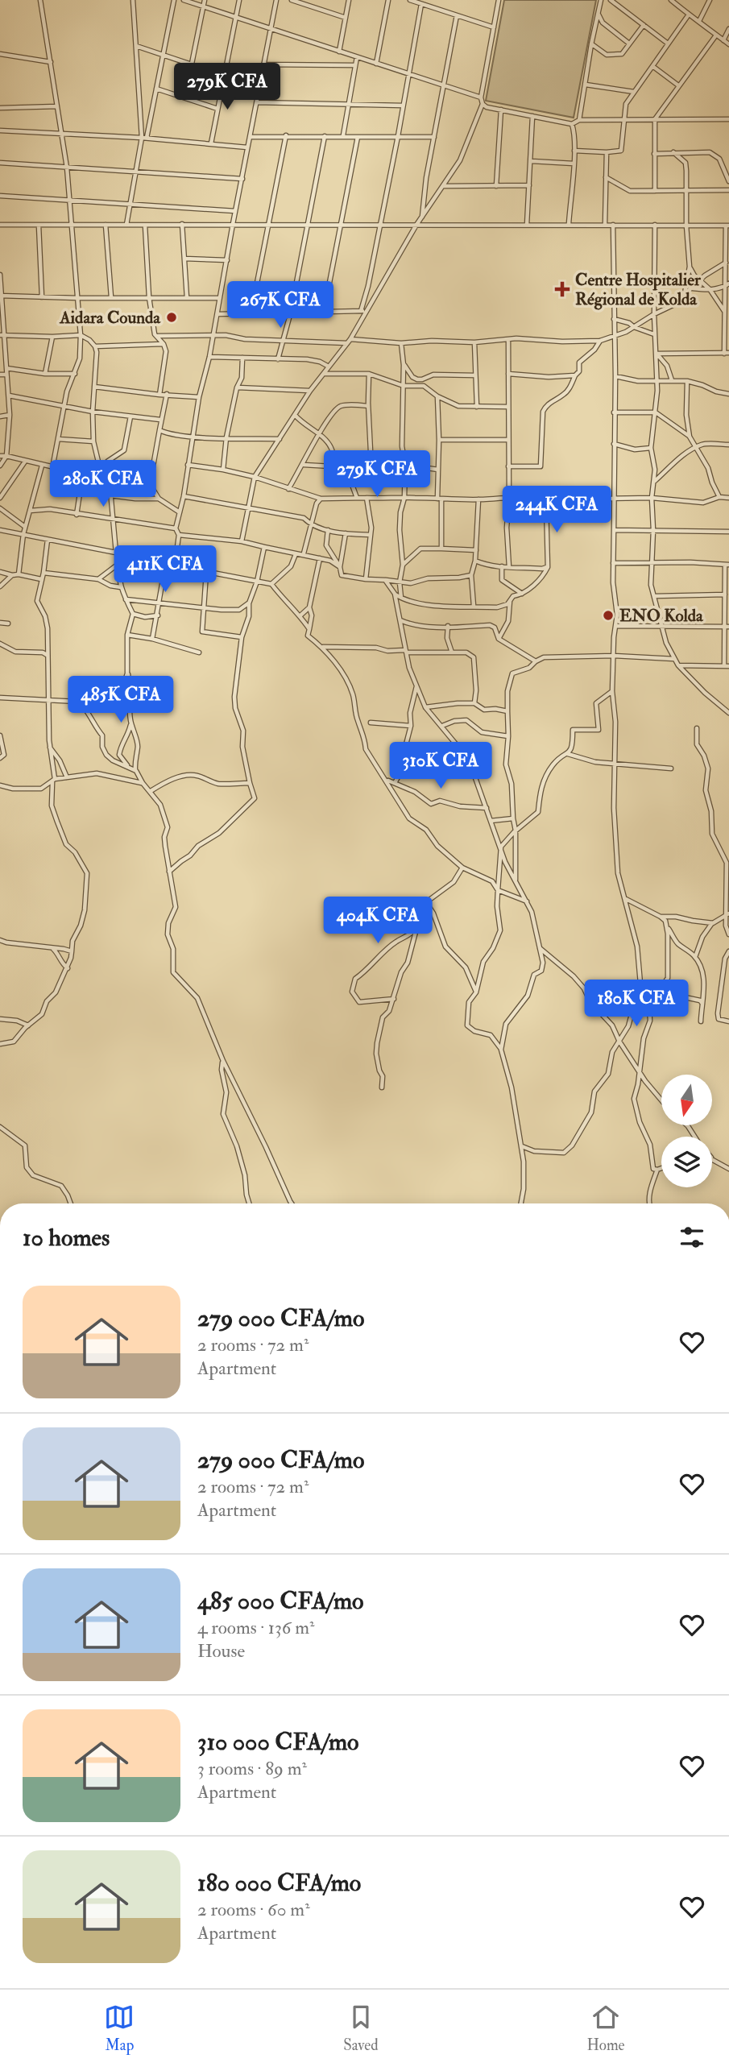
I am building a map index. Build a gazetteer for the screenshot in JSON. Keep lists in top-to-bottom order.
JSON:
{
  "places": {
    "health": ["Centre Hospitalier Régional de Kolda"],
    "other": ["Aidara Counda", "ENO Kolda"]
  },
  "north": "bottom",
  "page": {
    "price": [
      "279K CFA",
      "267K CFA",
      "279K CFA",
      "280K CFA",
      "244K CFA",
      "411K CFA",
      "485K CFA",
      "310K CFA",
      "404K CFA",
      "180K CFA"
    ],
    "heading": "10 homes",
    "list": [
      {
        "name": "279 000 CFA/mo",
        "note": "2 rooms · 72 m² · Apartment"
      },
      {
        "name": "279 000 CFA/mo",
        "note": "2 rooms · 72 m² · Apartment"
      },
      {
        "name": "485 000 CFA/mo",
        "note": "4 rooms · 136 m² · House"
      },
      {
        "name": "310 000 CFA/mo",
        "note": "3 rooms · 89 m² · Apartment"
      },
      {
        "name": "180 000 CFA/mo",
        "note": "2 rooms · 60 m² · Apartment"
      }
    ],
    "tabs": ["Map", "Saved", "Home"]
  }
}
